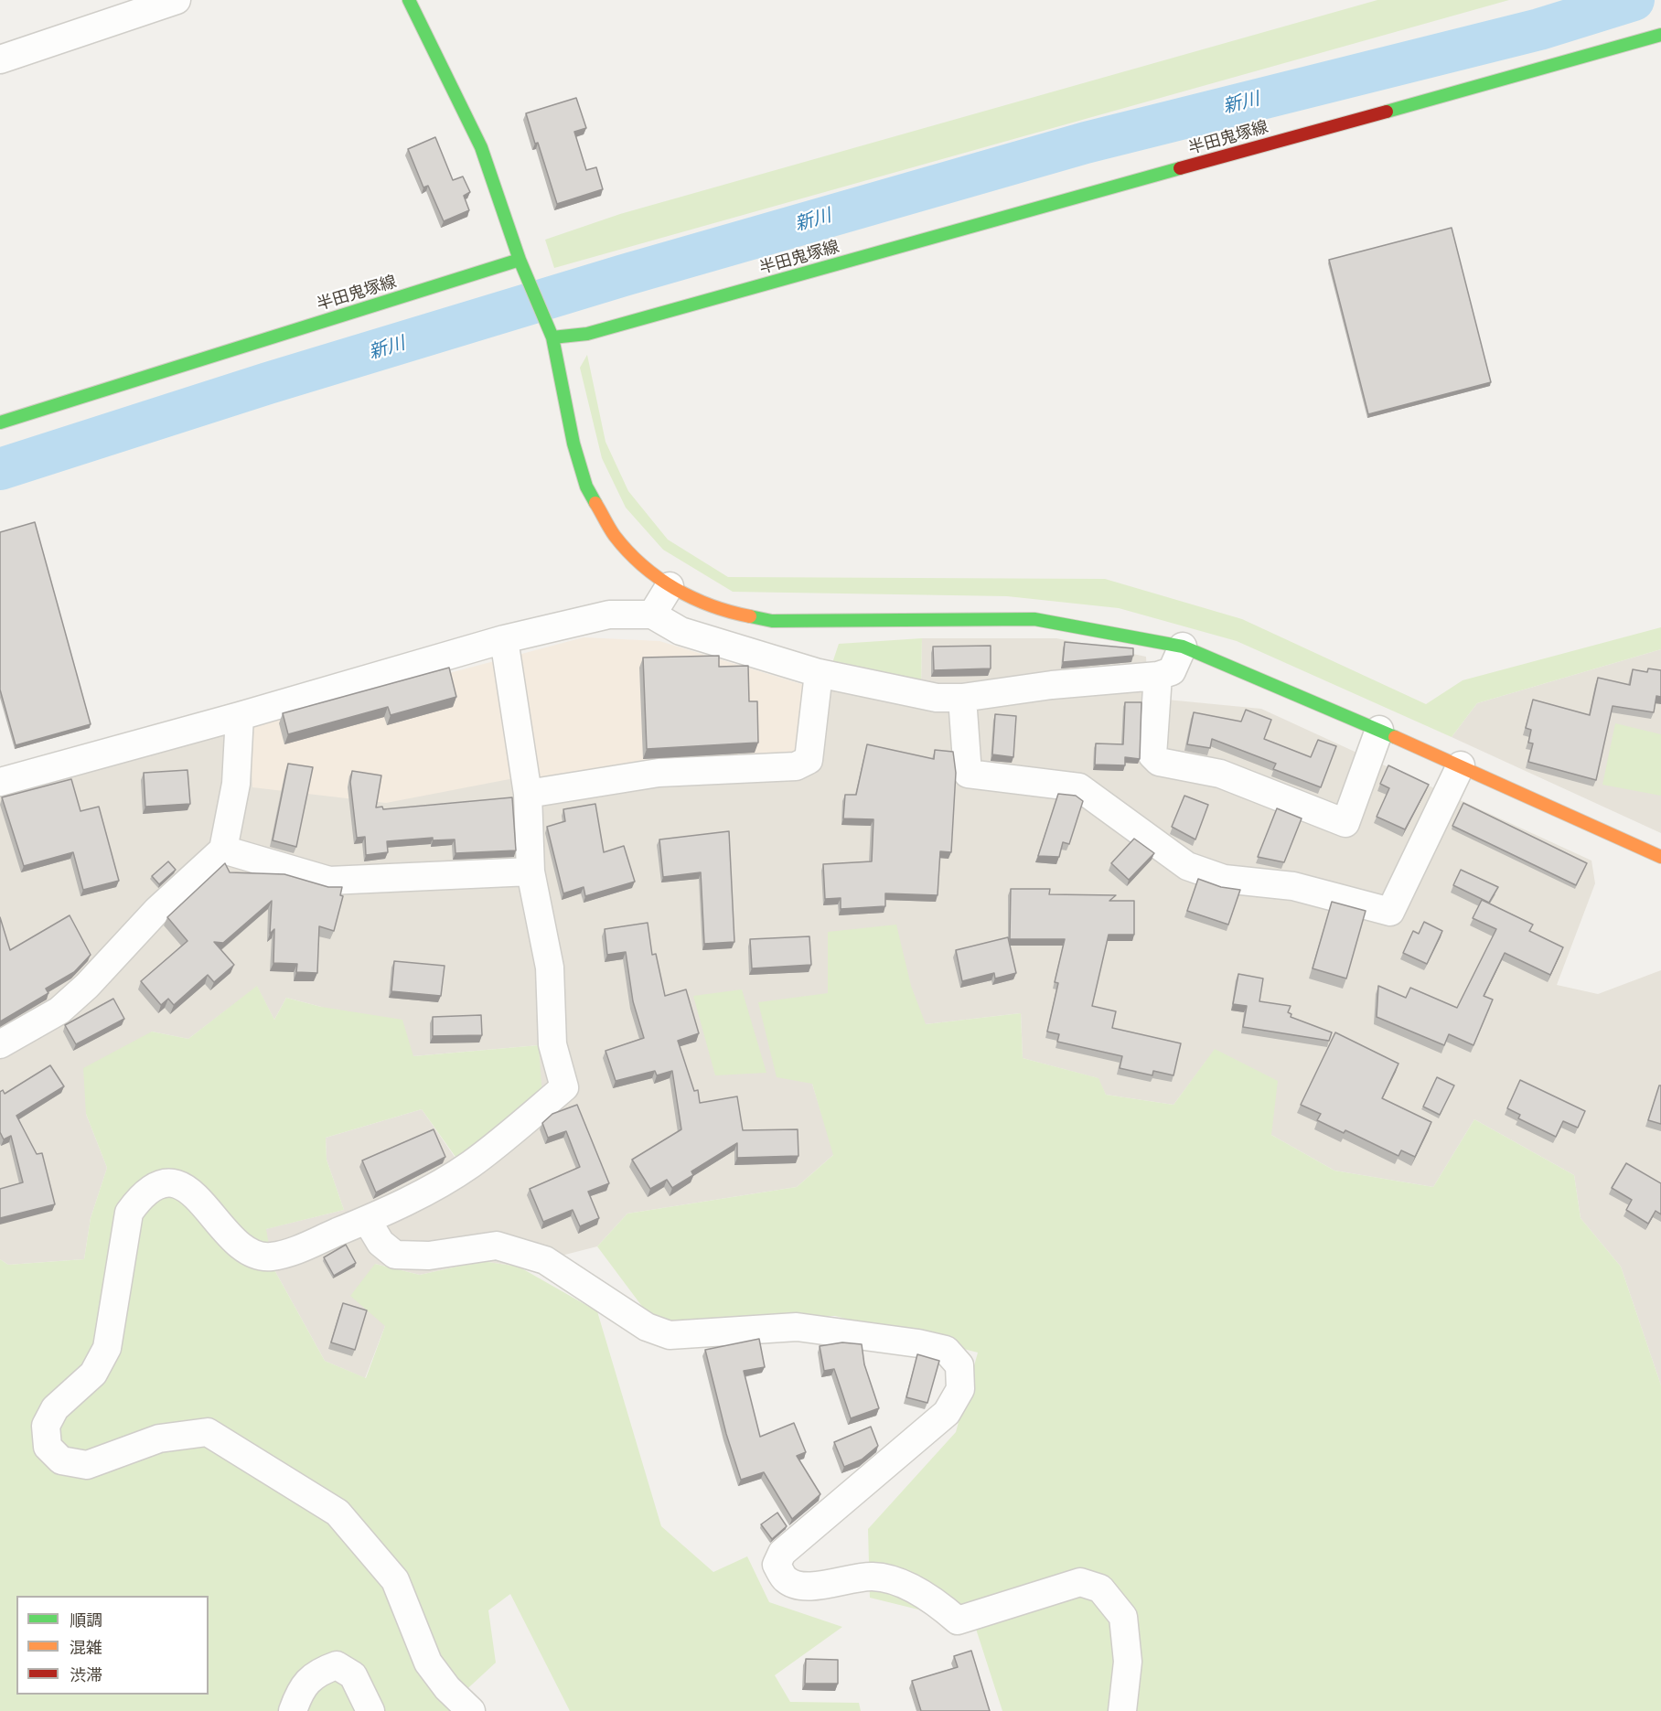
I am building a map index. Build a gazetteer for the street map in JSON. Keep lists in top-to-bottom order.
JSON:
{
  "streets": {
    "main road": ["半田鬼塚線"]
  },
  "water": ["新川"],
  "legend": ["順調", "混雑", "渋滞"]
}
